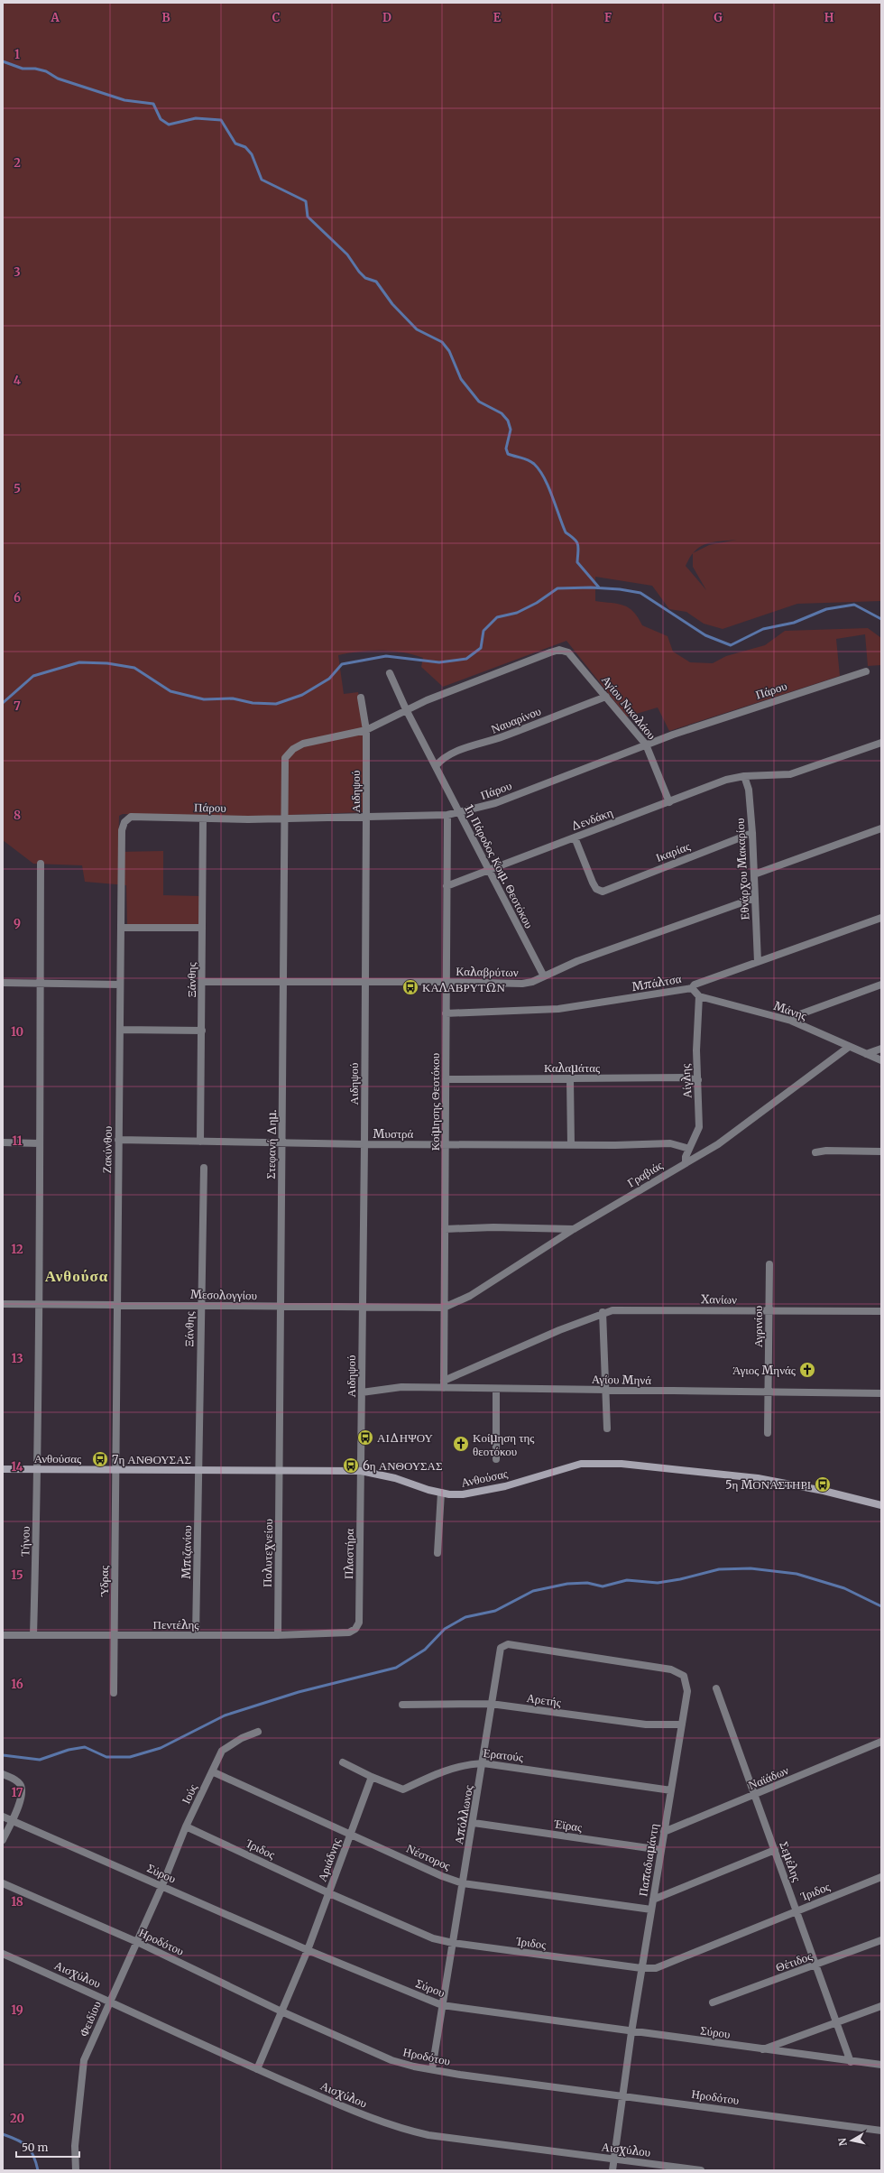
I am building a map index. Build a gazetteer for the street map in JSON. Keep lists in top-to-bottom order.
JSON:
{
  "streets": {
    "street": [
      "Πάρου",
      "Αγίου Νικολάου",
      "Ναυαρίνου",
      "Αιδηψού",
      "Δενδάκη",
      "Ικαρίας",
      "1η Πάροδος Κοιμ. Θεοτόκου",
      "Εθνάρχου Μακαρίου",
      "Καλαβρύτων",
      "Ξάνθης",
      "Μπάλτσα",
      "Μάνης",
      "Καλαμάτας",
      "Αίγλης",
      "Κοίμησης Θεοτόκου",
      "Μυστρά",
      "Στεφανή Δημ.",
      "Ζακύνθου",
      "Γραβιάς",
      "Μεσολογγίου",
      "Χανίων",
      "Αγρινίου",
      "Αγίου Μηνά",
      "Ανθούσας",
      "Τήνου",
      "Μπιζανίου",
      "Πολυτεχνείου",
      "Πλαστήρα",
      "Ύδρας",
      "Πεντέλης",
      "Αρετής",
      "Ερατούς",
      "Ναϊάδων",
      "Ιούς",
      "Απόλλωνος",
      "Έϊρας",
      "Ίριδος",
      "Νέστορος",
      "Αριάδνης",
      "Παπαδιαμάντη",
      "Σεμέλης",
      "Σύρου",
      "Ηροδότου",
      "Θέτιδος",
      "Αισχύλου",
      "Φειδίου"
    ]
  },
  "crossings": [
    ["Πάρου", "Αγίου Νικολάου"],
    ["Πάρου", "Αιδηψού"],
    ["Πάρου", "1η Πάροδος Κοιμ. Θεοτόκου"],
    ["Πάρου", "Ξάνθης"],
    ["Πάρου", "Κοίμησης Θεοτόκου"],
    ["Πάρου", "Στεφανή Δημ."],
    ["Πάρου", "Ζακύνθου"],
    ["Αγίου Νικολάου", "Ναυαρίνου"],
    ["Αγίου Νικολάου", "Δενδάκη"],
    ["Αγίου Νικολάου", "Στεφανή Δημ."],
    ["Ναυαρίνου", "1η Πάροδος Κοιμ. Θεοτόκου"],
    ["Αιδηψού", "Καλαβρύτων"],
    ["Αιδηψού", "Μυστρά"],
    ["Αιδηψού", "Στεφανή Δημ."],
    ["Αιδηψού", "Μεσολογγίου"],
    ["Αιδηψού", "Αγίου Μηνά"],
    ["Αιδηψού", "Ανθούσας"],
    ["Αιδηψού", "Πλαστήρα"],
    ["Δενδάκη", "Ικαρίας"],
    ["Δενδάκη", "1η Πάροδος Κοιμ. Θεοτόκου"],
    ["Δενδάκη", "Εθνάρχου Μακαρίου"],
    ["Δενδάκη", "Κοίμησης Θεοτόκου"],
    ["Ικαρίας", "Εθνάρχου Μακαρίου"],
    ["1η Πάροδος Κοιμ. Θεοτόκου", "Καλαβρύτων"],
    ["1η Πάροδος Κοιμ. Θεοτόκου", "Στεφανή Δημ."],
    ["Εθνάρχου Μακαρίου", "Καλαβρύτων"],
    ["Εθνάρχου Μακαρίου", "Μπάλτσα"],
    ["Καλαβρύτων", "Ξάνθης"],
    ["Καλαβρύτων", "Κοίμησης Θεοτόκου"],
    ["Καλαβρύτων", "Στεφανή Δημ."],
    ["Ξάνθης", "Μυστρά"],
    ["Ξάνθης", "Μεσολογγίου"],
    ["Ξάνθης", "Ανθούσας"],
    ["Ξάνθης", "Μπιζανίου"],
    ["Μπάλτσα", "Κοίμησης Θεοτόκου"],
    ["Μάνης", "Αίγλης"],
    ["Μάνης", "Γραβιάς"],
    ["Καλαμάτας", "Αίγλης"],
    ["Καλαμάτας", "Κοίμησης Θεοτόκου"],
    ["Αίγλης", "Μυστρά"],
    ["Αίγλης", "Γραβιάς"],
    ["Κοίμησης Θεοτόκου", "Μυστρά"],
    ["Κοίμησης Θεοτόκου", "Γραβιάς"],
    ["Κοίμησης Θεοτόκου", "Μεσολογγίου"],
    ["Κοίμησης Θεοτόκου", "Χανίων"],
    ["Κοίμησης Θεοτόκου", "Αγίου Μηνά"],
    ["Μυστρά", "Στεφανή Δημ."],
    ["Μυστρά", "Ζακύνθου"],
    ["Στεφανή Δημ.", "Μεσολογγίου"],
    ["Στεφανή Δημ.", "Ανθούσας"],
    ["Στεφανή Δημ.", "Πολυτεχνείου"],
    ["Ζακύνθου", "Μεσολογγίου"],
    ["Ζακύνθου", "Ανθούσας"],
    ["Ζακύνθου", "Ύδρας"],
    ["Γραβιάς", "Μεσολογγίου"],
    ["Μεσολογγίου", "Τήνου"],
    ["Χανίων", "Αγρινίου"],
    ["Χανίων", "Αγίου Μηνά"],
    ["Αγρινίου", "Αγίου Μηνά"],
    ["Ανθούσας", "Τήνου"],
    ["Ανθούσας", "Μπιζανίου"],
    ["Ανθούσας", "Πολυτεχνείου"],
    ["Ανθούσας", "Πλαστήρα"],
    ["Ανθούσας", "Ύδρας"],
    ["Τήνου", "Πεντέλης"],
    ["Μπιζανίου", "Πεντέλης"],
    ["Πολυτεχνείου", "Πεντέλης"],
    ["Πλαστήρα", "Πεντέλης"],
    ["Ύδρας", "Πεντέλης"],
    ["Αρετής", "Απόλλωνος"],
    ["Αρετής", "Παπαδιαμάντη"],
    ["Ερατούς", "Απόλλωνος"],
    ["Ερατούς", "Αριάδνης"],
    ["Ερατούς", "Παπαδιαμάντη"],
    ["Ναϊάδων", "Παπαδιαμάντη"],
    ["Ναϊάδων", "Σεμέλης"],
    ["Ιούς", "Ίριδος"],
    ["Ιούς", "Νέστορος"],
    ["Ιούς", "Σύρου"],
    ["Ιούς", "Φειδίου"],
    ["Απόλλωνος", "Έϊρας"],
    ["Απόλλωνος", "Ίριδος"],
    ["Απόλλωνος", "Νέστορος"],
    ["Απόλλωνος", "Παπαδιαμάντη"],
    ["Απόλλωνος", "Σύρου"],
    ["Απόλλωνος", "Ηροδότου"],
    ["Έϊρας", "Παπαδιαμάντη"],
    ["Ίριδος", "Αριάδνης"],
    ["Ίριδος", "Παπαδιαμάντη"],
    ["Ίριδος", "Σεμέλης"],
    ["Νέστορος", "Αριάδνης"],
    ["Νέστορος", "Παπαδιαμάντη"],
    ["Αριάδνης", "Σύρου"],
    ["Αριάδνης", "Ηροδότου"],
    ["Αριάδνης", "Αισχύλου"],
    ["Παπαδιαμάντη", "Σύρου"],
    ["Παπαδιαμάντη", "Ηροδότου"],
    ["Παπαδιαμάντη", "Αισχύλου"],
    ["Σεμέλης", "Σύρου"],
    ["Σεμέλης", "Θέτιδος"],
    ["Σύρου", "Φειδίου"],
    ["Ηροδότου", "Φειδίου"],
    ["Αισχύλου", "Φειδίου"]
  ],
  "districts": ["Ανθούσα"],
  "places": {
    "bus stop": [
      "ΚΑΛΑΒΡΥΤΩΝ",
      "ΑΙΔΗΨΟΥ",
      "7η ΑΝΘΟΥΣΑΣ",
      "6η ΑΝΘΟΥΣΑΣ",
      "5η ΜΟΝΑΣΤΗΡΙ"
    ],
    "church": ["Άγιος Μηνάς", "Κοίμηση της θεοτόκου"]
  },
  "scale_bar": "50 m",
  "north": "left",
  "grid": {
    "columns": [
      "A",
      "B",
      "C",
      "D",
      "E",
      "F",
      "G",
      "H"
    ],
    "rows": [
      "1",
      "2",
      "3",
      "4",
      "5",
      "6",
      "7",
      "8",
      "9",
      "10",
      "11",
      "12",
      "13",
      "14",
      "15",
      "16",
      "17",
      "18",
      "19",
      "20"
    ]
  }
}
